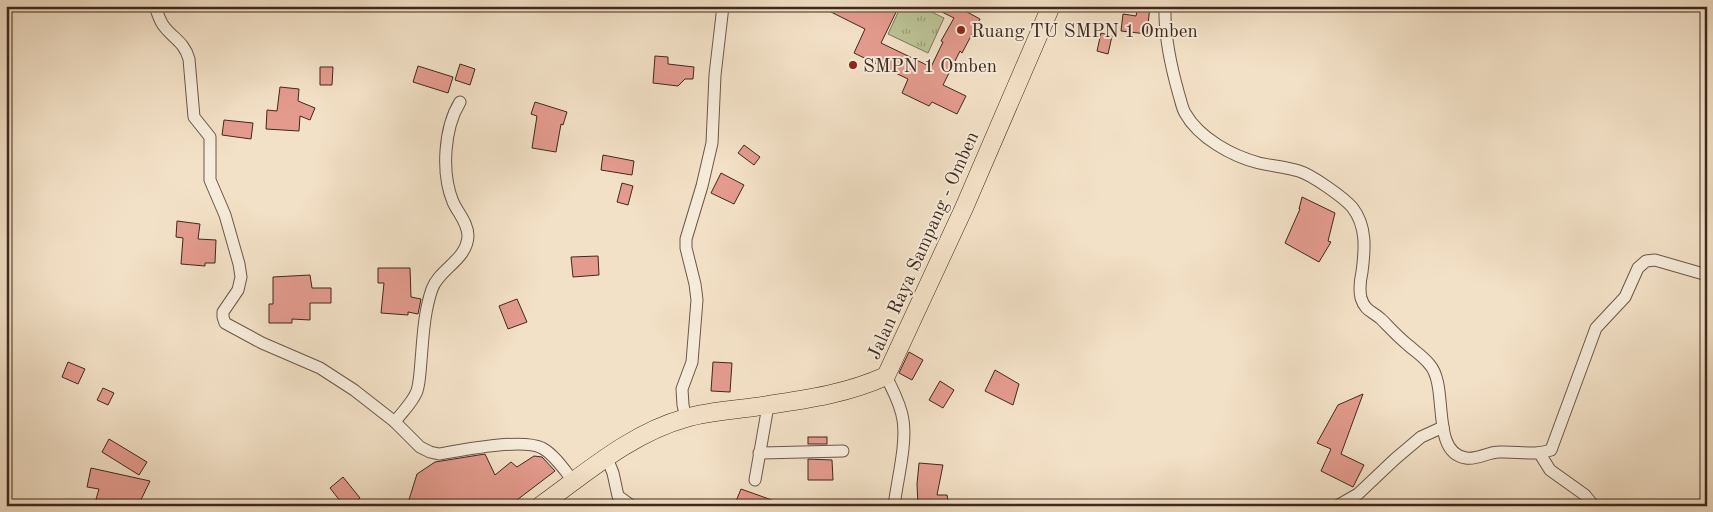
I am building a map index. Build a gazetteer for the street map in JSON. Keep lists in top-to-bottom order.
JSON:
{
  "streets": {
    "main road": ["Jalan Raya Sampang - Omben"]
  },
  "places": ["Ruang TU SMPN 1 Omben", "SMPN 1 Omben"]
}
